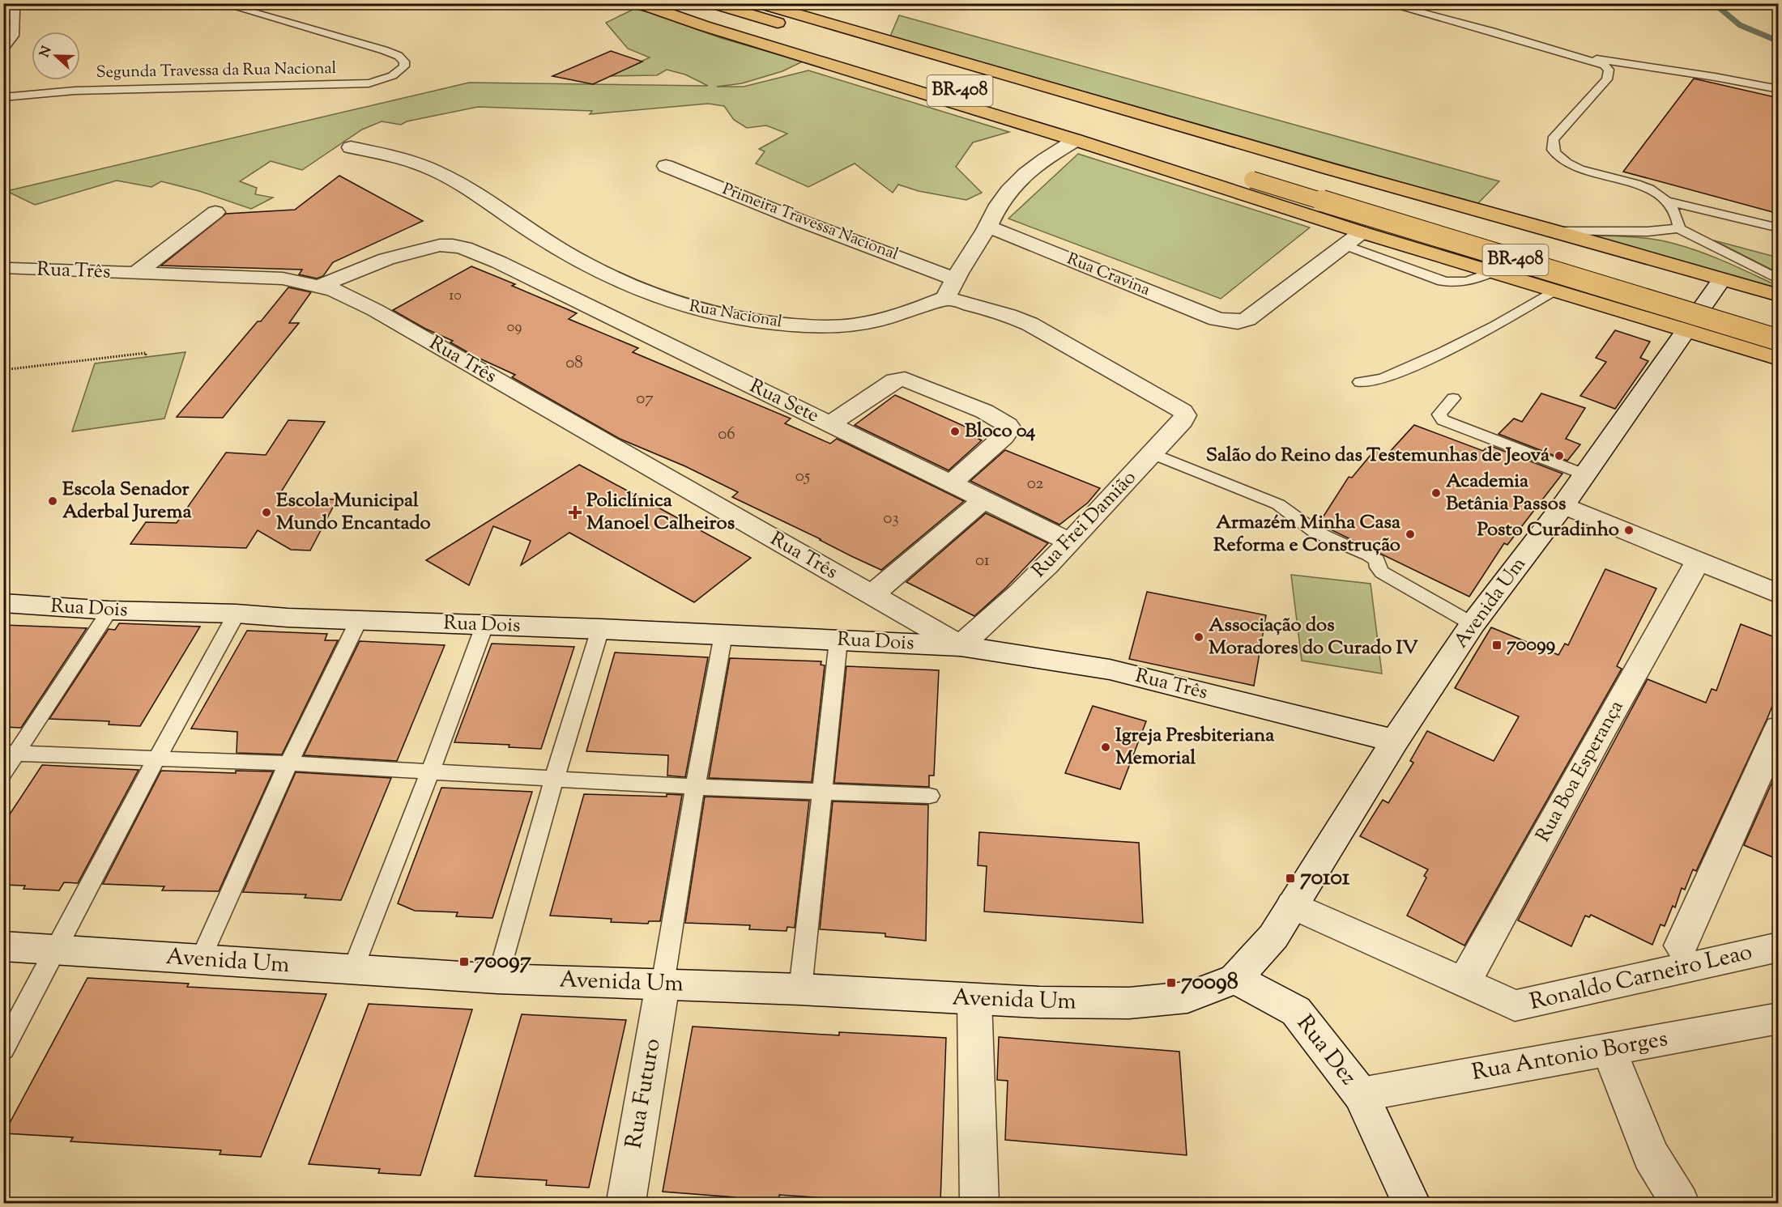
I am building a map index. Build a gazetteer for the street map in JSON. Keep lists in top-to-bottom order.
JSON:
{
  "streets": {
    "highway": ["BR-408"],
    "street": [
      "Primeira Travessa Nacional",
      "Rua Três",
      "Rua Cravina",
      "Rua Nacional",
      "Rua Sete",
      "Rua Frei Damião",
      "Avenida Um",
      "Rua Dois",
      "Rua Boa Esperança",
      "Ronaldo Carneiro Leao",
      "Rua Dez",
      "Rua Antonio Borges",
      "Rua Futuro"
    ],
    "lane": ["Segunda Travessa da Rua Nacional"]
  },
  "crossings": [
    ["Rua Três", "Rua Sete"],
    ["Rua Três", "Rua Frei Damião"],
    ["Rua Três", "Avenida Um"],
    ["Rua Três", "Rua Dois"],
    ["Rua Nacional", "Rua Frei Damião"],
    ["Rua Sete", "Rua Frei Damião"],
    ["Rua Frei Damião", "Rua Dois"],
    ["Avenida Um", "Ronaldo Carneiro Leao"],
    ["Avenida Um", "Rua Dez"],
    ["Avenida Um", "Rua Futuro"],
    ["Rua Boa Esperança", "Ronaldo Carneiro Leao"],
    ["Rua Dez", "Rua Antonio Borges"]
  ],
  "places": {
    "other": [
      "Bloco 04",
      "Salão do Reino das Testemunhas de Jeová",
      "Academia Betânia Passos",
      "Escola Senador Aderbal Jurema",
      "Escola Municipal Mundo Encantado",
      "Posto Curadinho",
      "Armazém Minha Casa Reforma e Construção",
      "Associação dos Moradores do Curado IV",
      "Igreja Presbiteriana Memorial"
    ],
    "health": ["Policlínica Manoel Calheiros"],
    "transit": [
      "70099",
      "70101",
      "70097",
      "70098"
    ]
  },
  "house_numbers": [
    "10",
    "09",
    "08",
    "07",
    "06",
    "05",
    "02",
    "03",
    "01"
  ],
  "north": "left"
}
